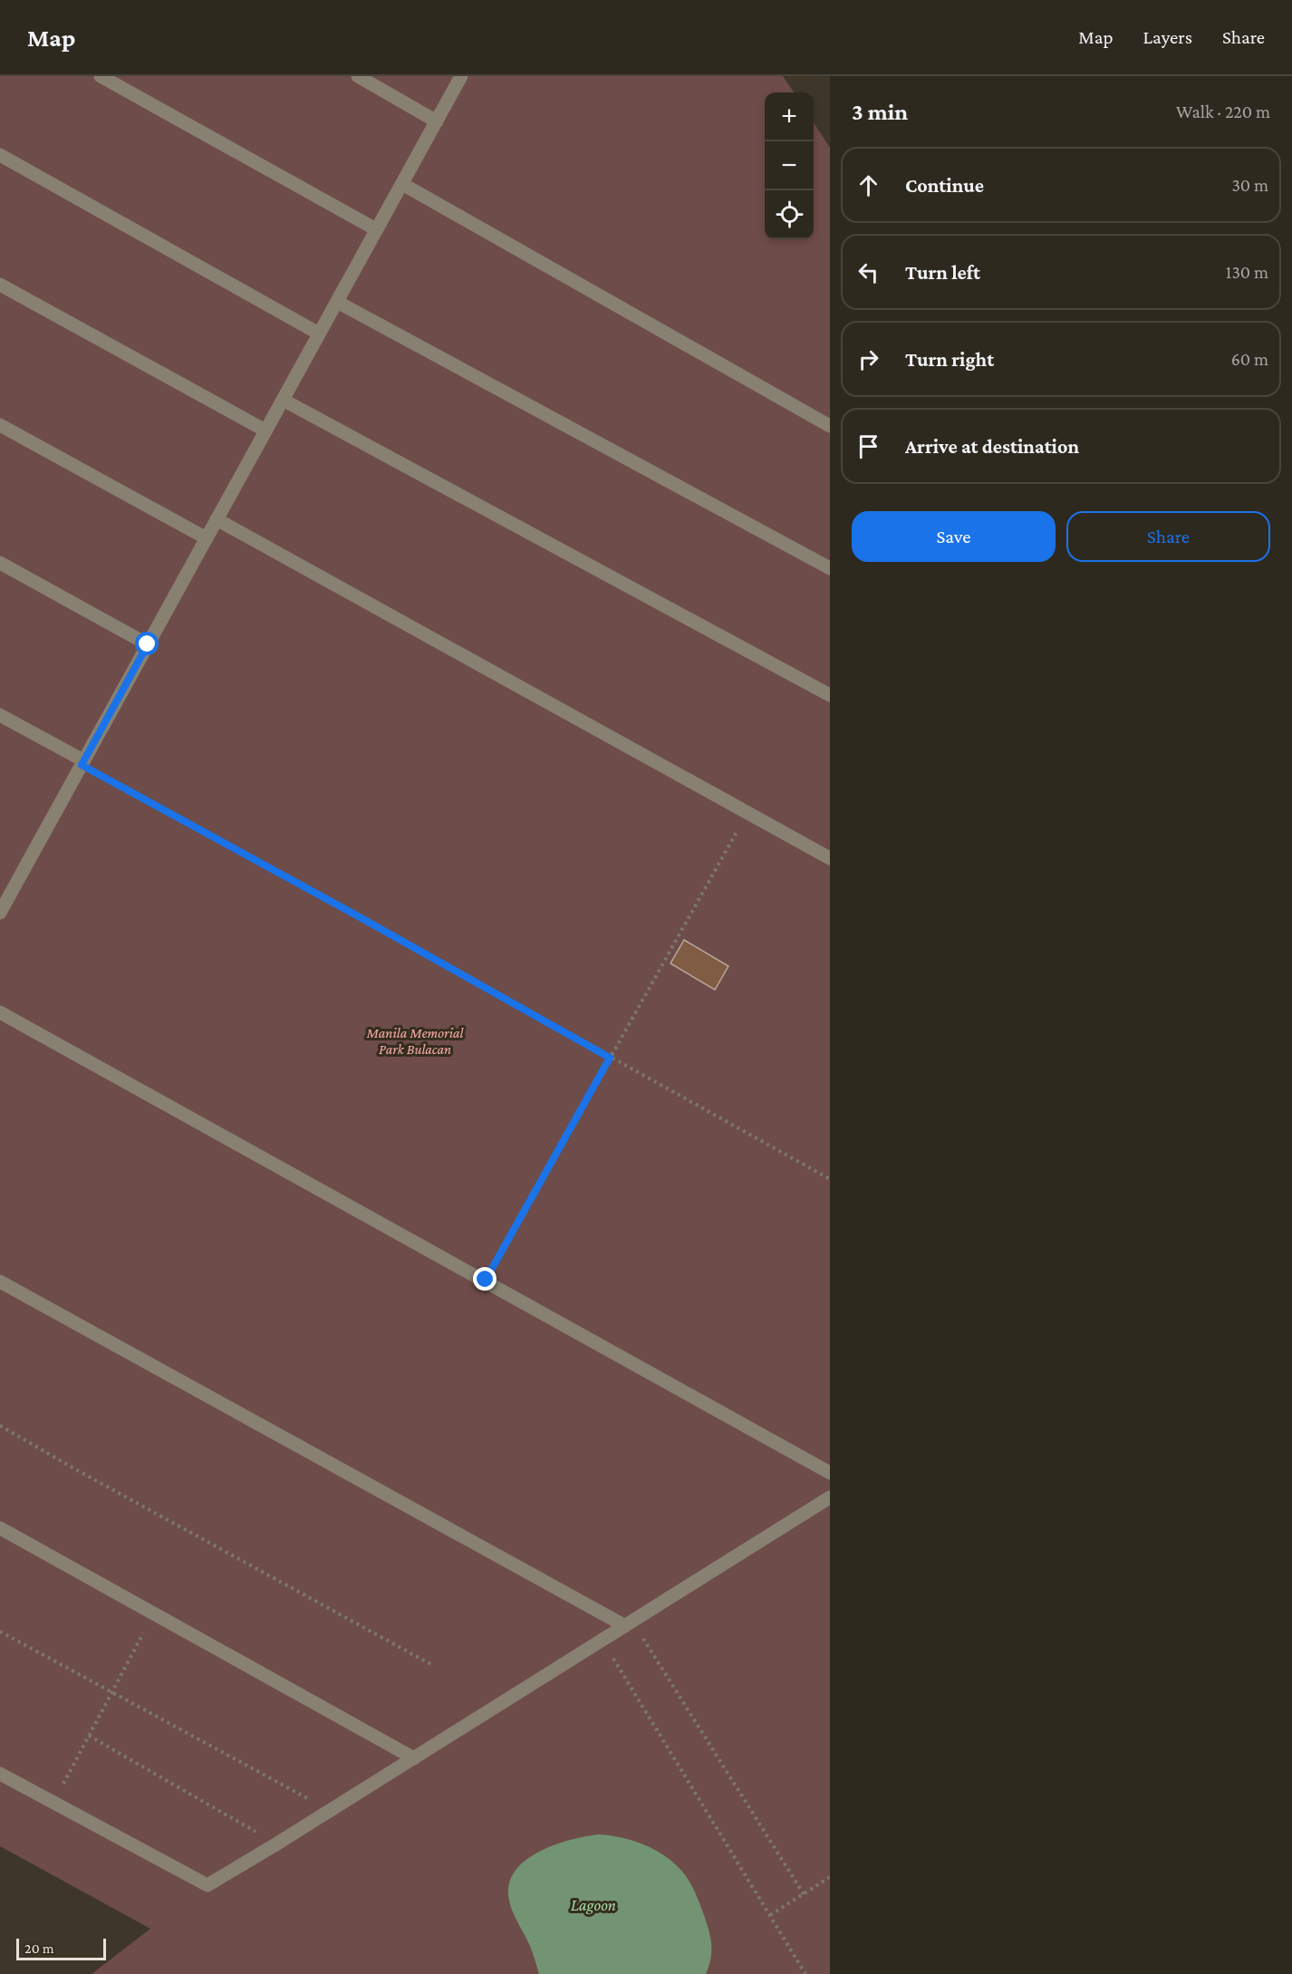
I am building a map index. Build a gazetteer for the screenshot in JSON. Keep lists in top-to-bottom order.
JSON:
{
  "water": ["Lagoon"],
  "parks": ["Manila Memorial Park Bulacan"],
  "scale_bar": "20 m",
  "page": {
    "header": "Map",
    "nav": ["Map", "Layers", "Share"],
    "heading": ["3 min", "Walk · 220 m"],
    "map_buttons": ["+", "−"],
    "list": [
      ["Continue", "30 m"],
      ["Turn left", "130 m"],
      ["Turn right", "60 m"],
      "Arrive at destination"
    ],
    "buttons": ["Save", "Share"],
    "scale": "20 m"
  }
}
